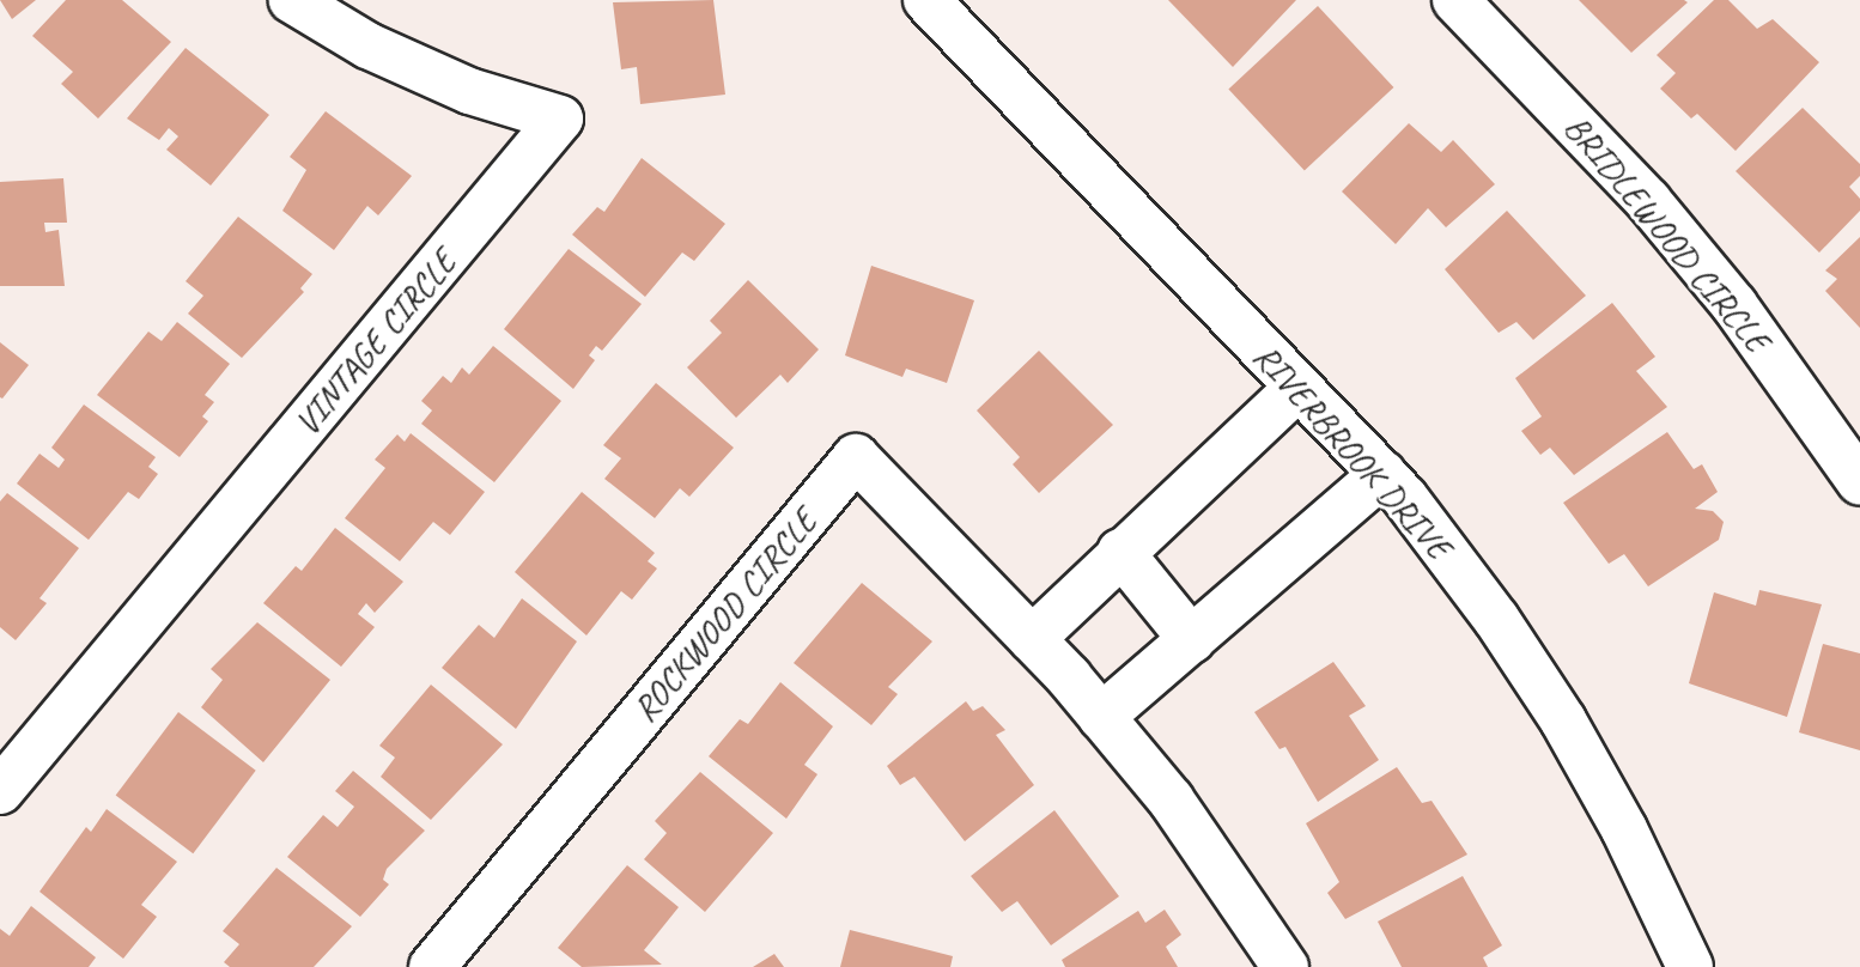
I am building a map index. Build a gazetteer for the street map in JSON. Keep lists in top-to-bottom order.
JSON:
{
  "streets": {
    "street": [
      "BRIDLEWOOD CIRCLE",
      "VINTAGE CIRCLE",
      "RIVERBROOK DRIVE",
      "ROCKWOOD CIRCLE"
    ]
  }
}
